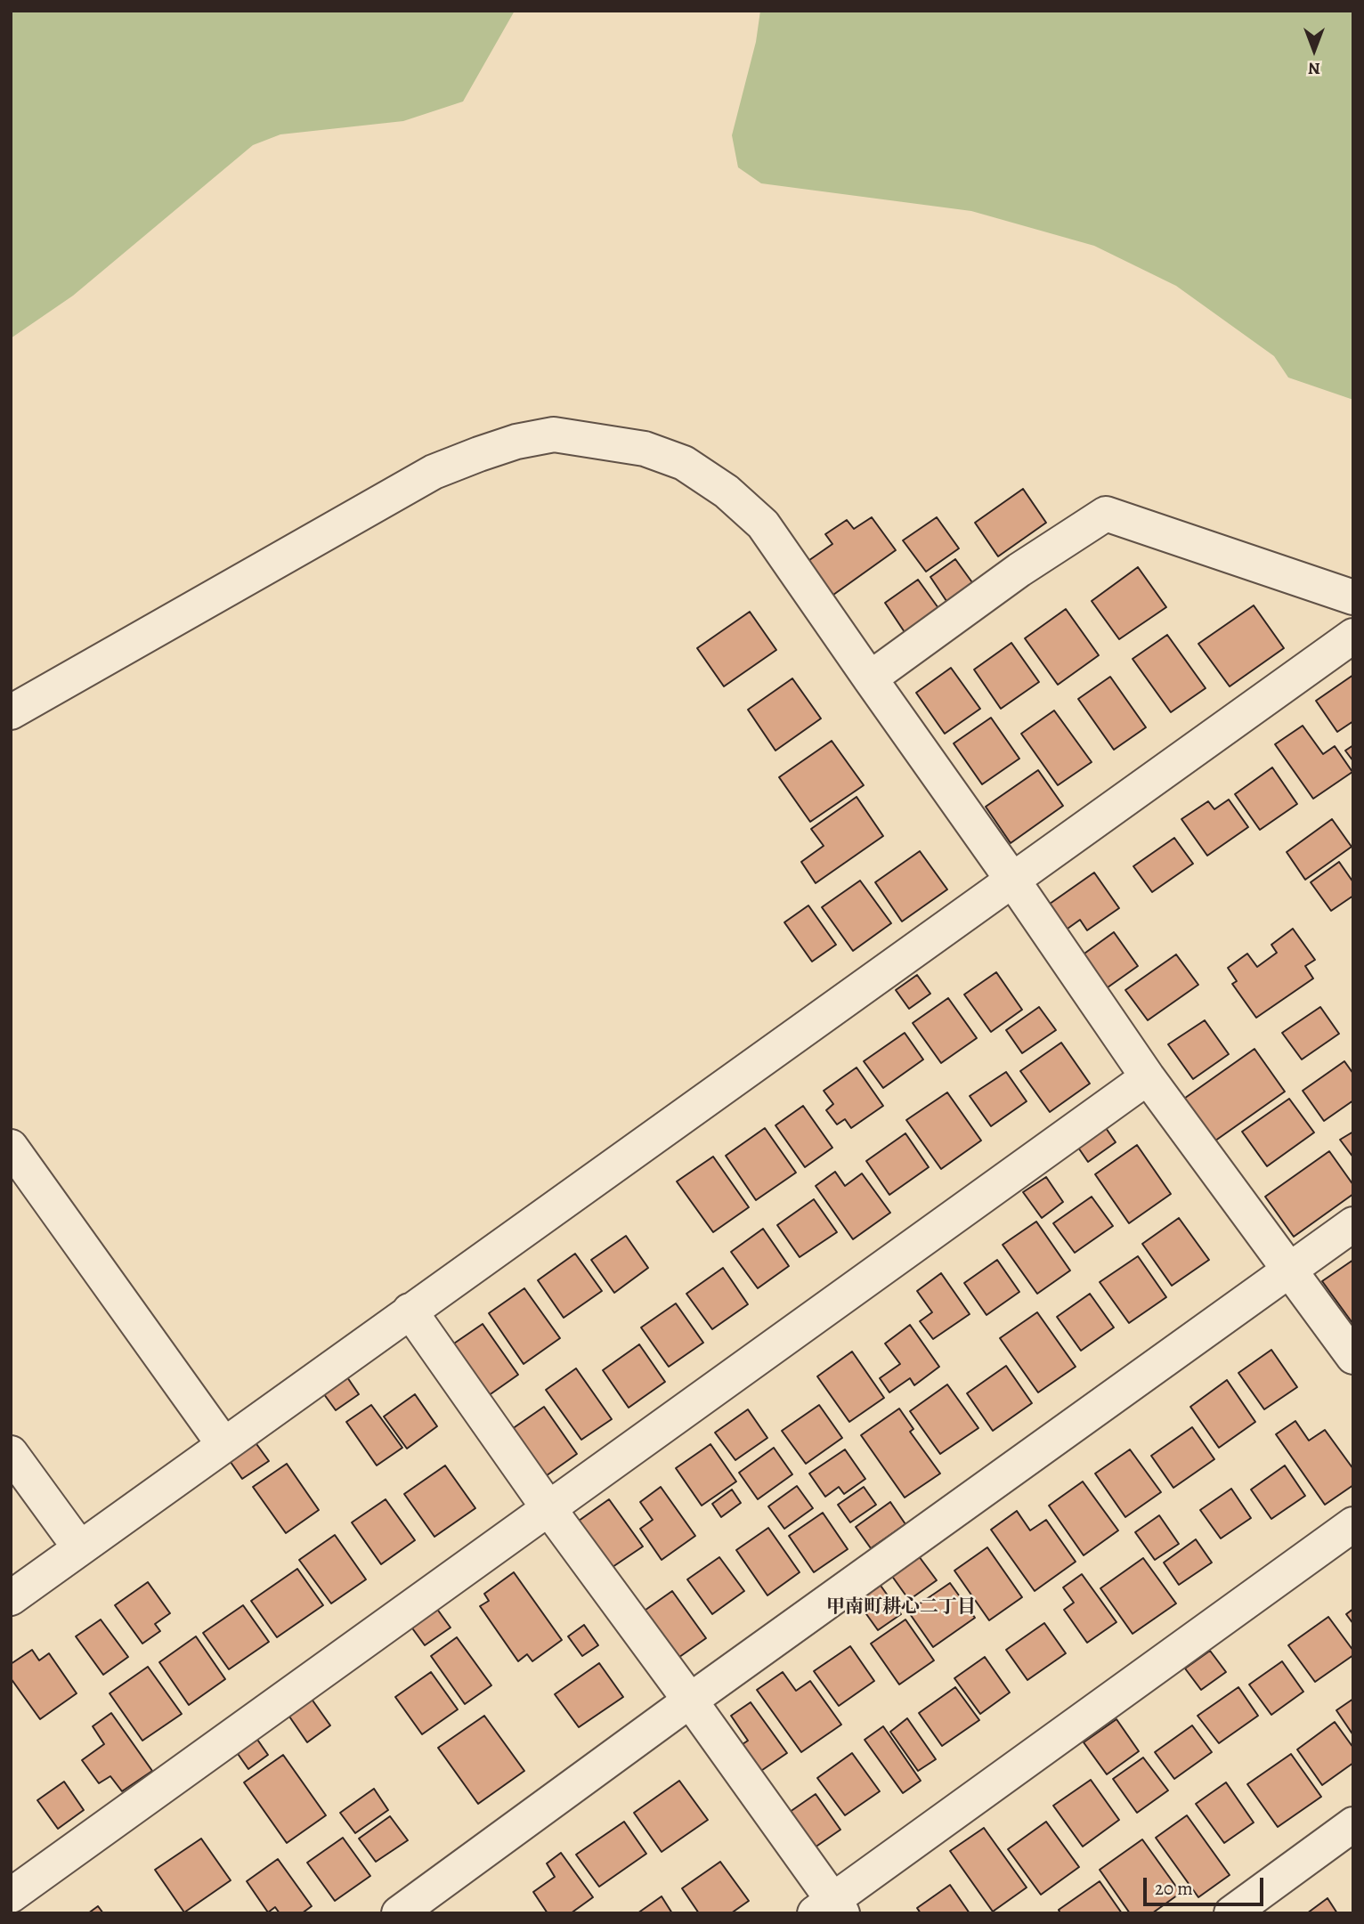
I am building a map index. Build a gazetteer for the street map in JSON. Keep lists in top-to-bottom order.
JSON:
{
  "districts": ["甲南町耕心二丁目"],
  "scale_bar": "20 m",
  "north": "bottom"
}
